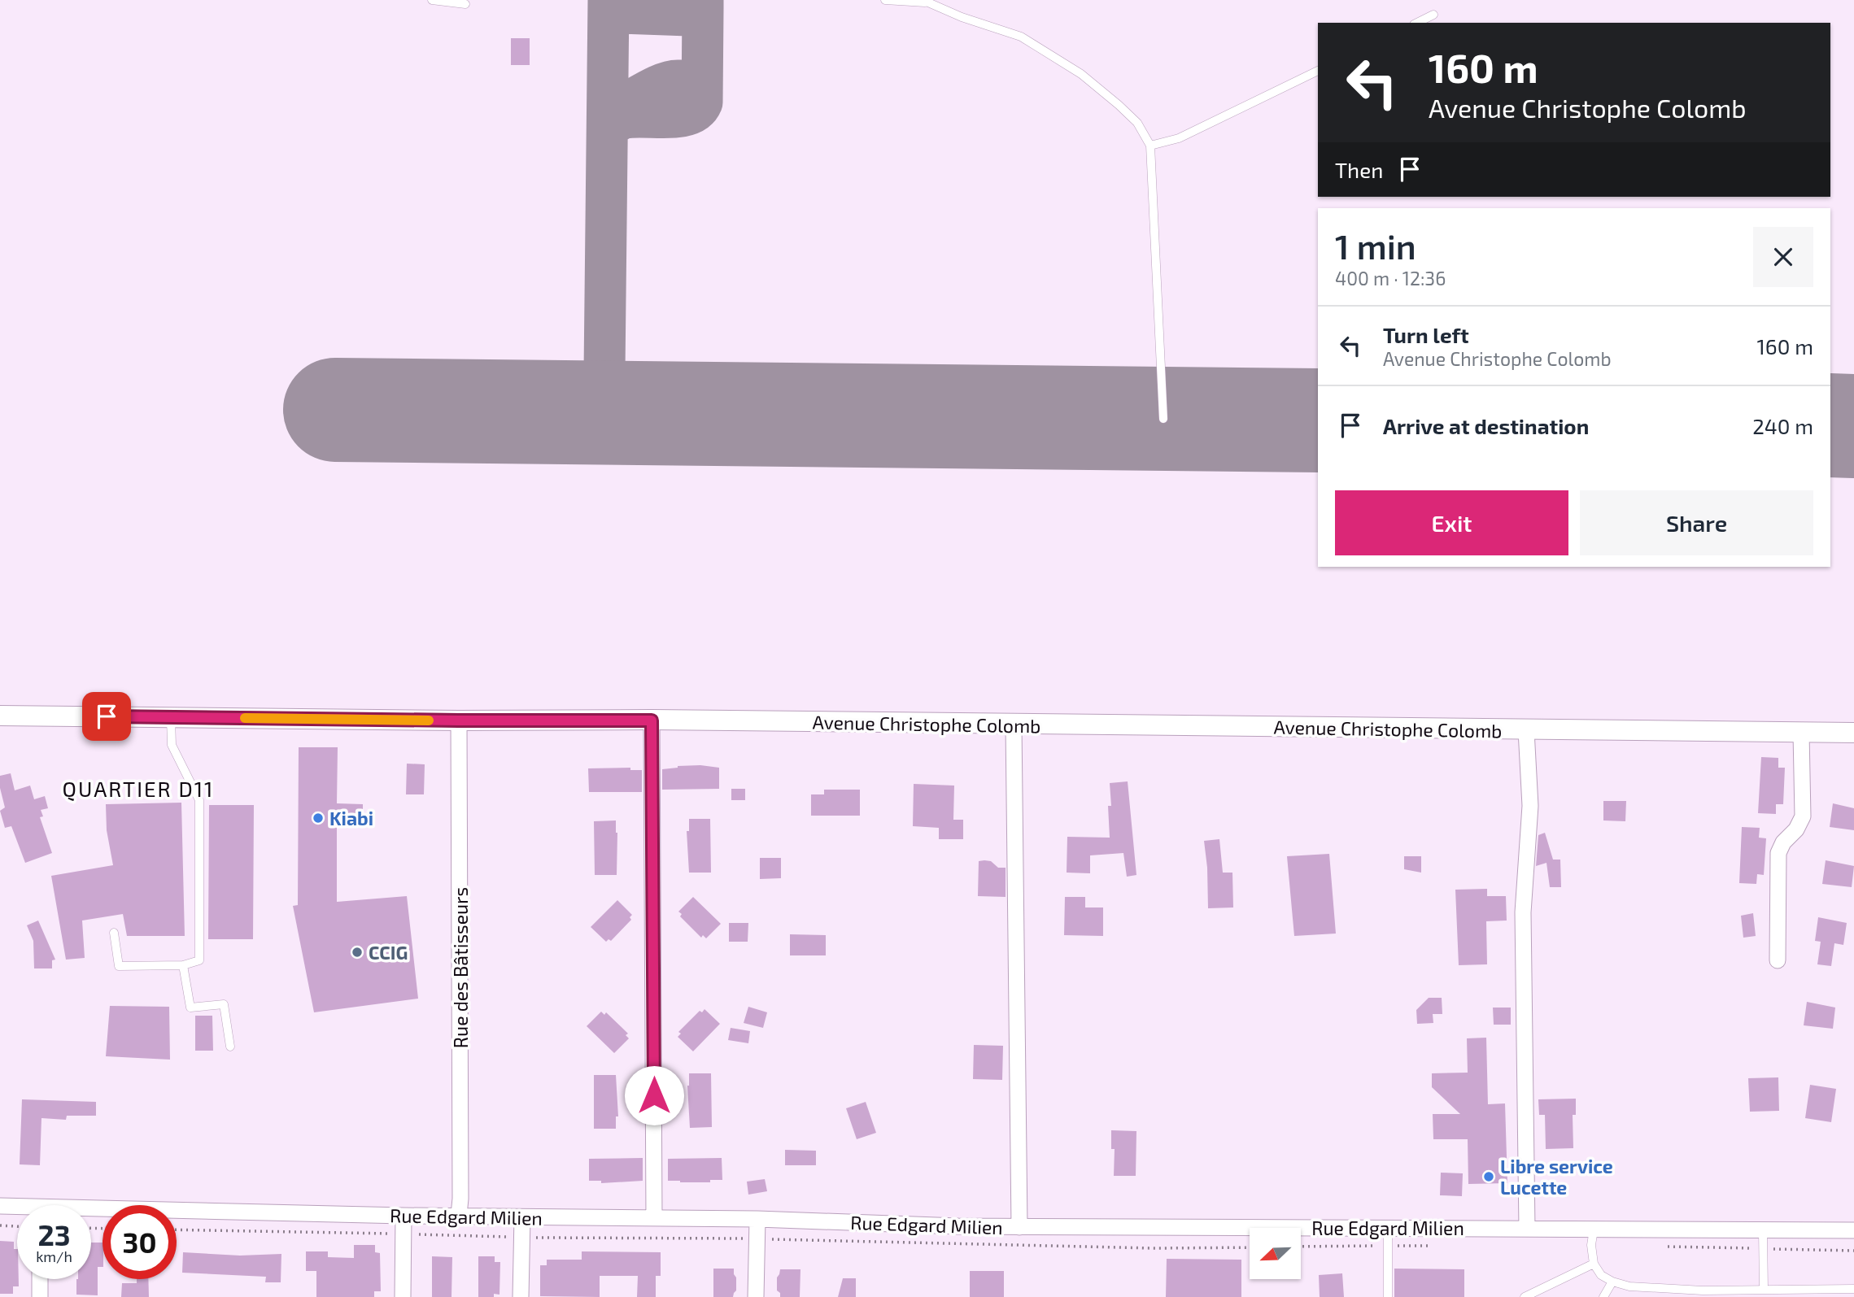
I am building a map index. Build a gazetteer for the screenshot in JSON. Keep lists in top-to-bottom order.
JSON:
{
  "streets": {
    "street": ["Avenue Christophe Colomb", "Rue des Bâtisseurs", "Rue Edgard Milien"]
  },
  "crossings": [
    ["Avenue Christophe Colomb", "Rue des Bâtisseurs"],
    ["Rue des Bâtisseurs", "Rue Edgard Milien"]
  ],
  "districts": ["QUARTIER D11"],
  "places": ["Kiabi", "CCIG", "Libre service Lucette"],
  "north": "bottom left",
  "page": {
    "turn": ["160 m", "Avenue Christophe Colomb"],
    "then": "Then",
    "heading": ["1 min", "400 m · 12:36"],
    "list": [
      {
        "name": "Turn left",
        "note": "Avenue Christophe Colomb",
        "value": "160 m"
      },
      {
        "name": "Arrive at destination",
        "value": "240 m"
      }
    ],
    "buttons": ["Exit", "Share"],
    "speed": "23 km/h",
    "limit": "30"
  }
}
